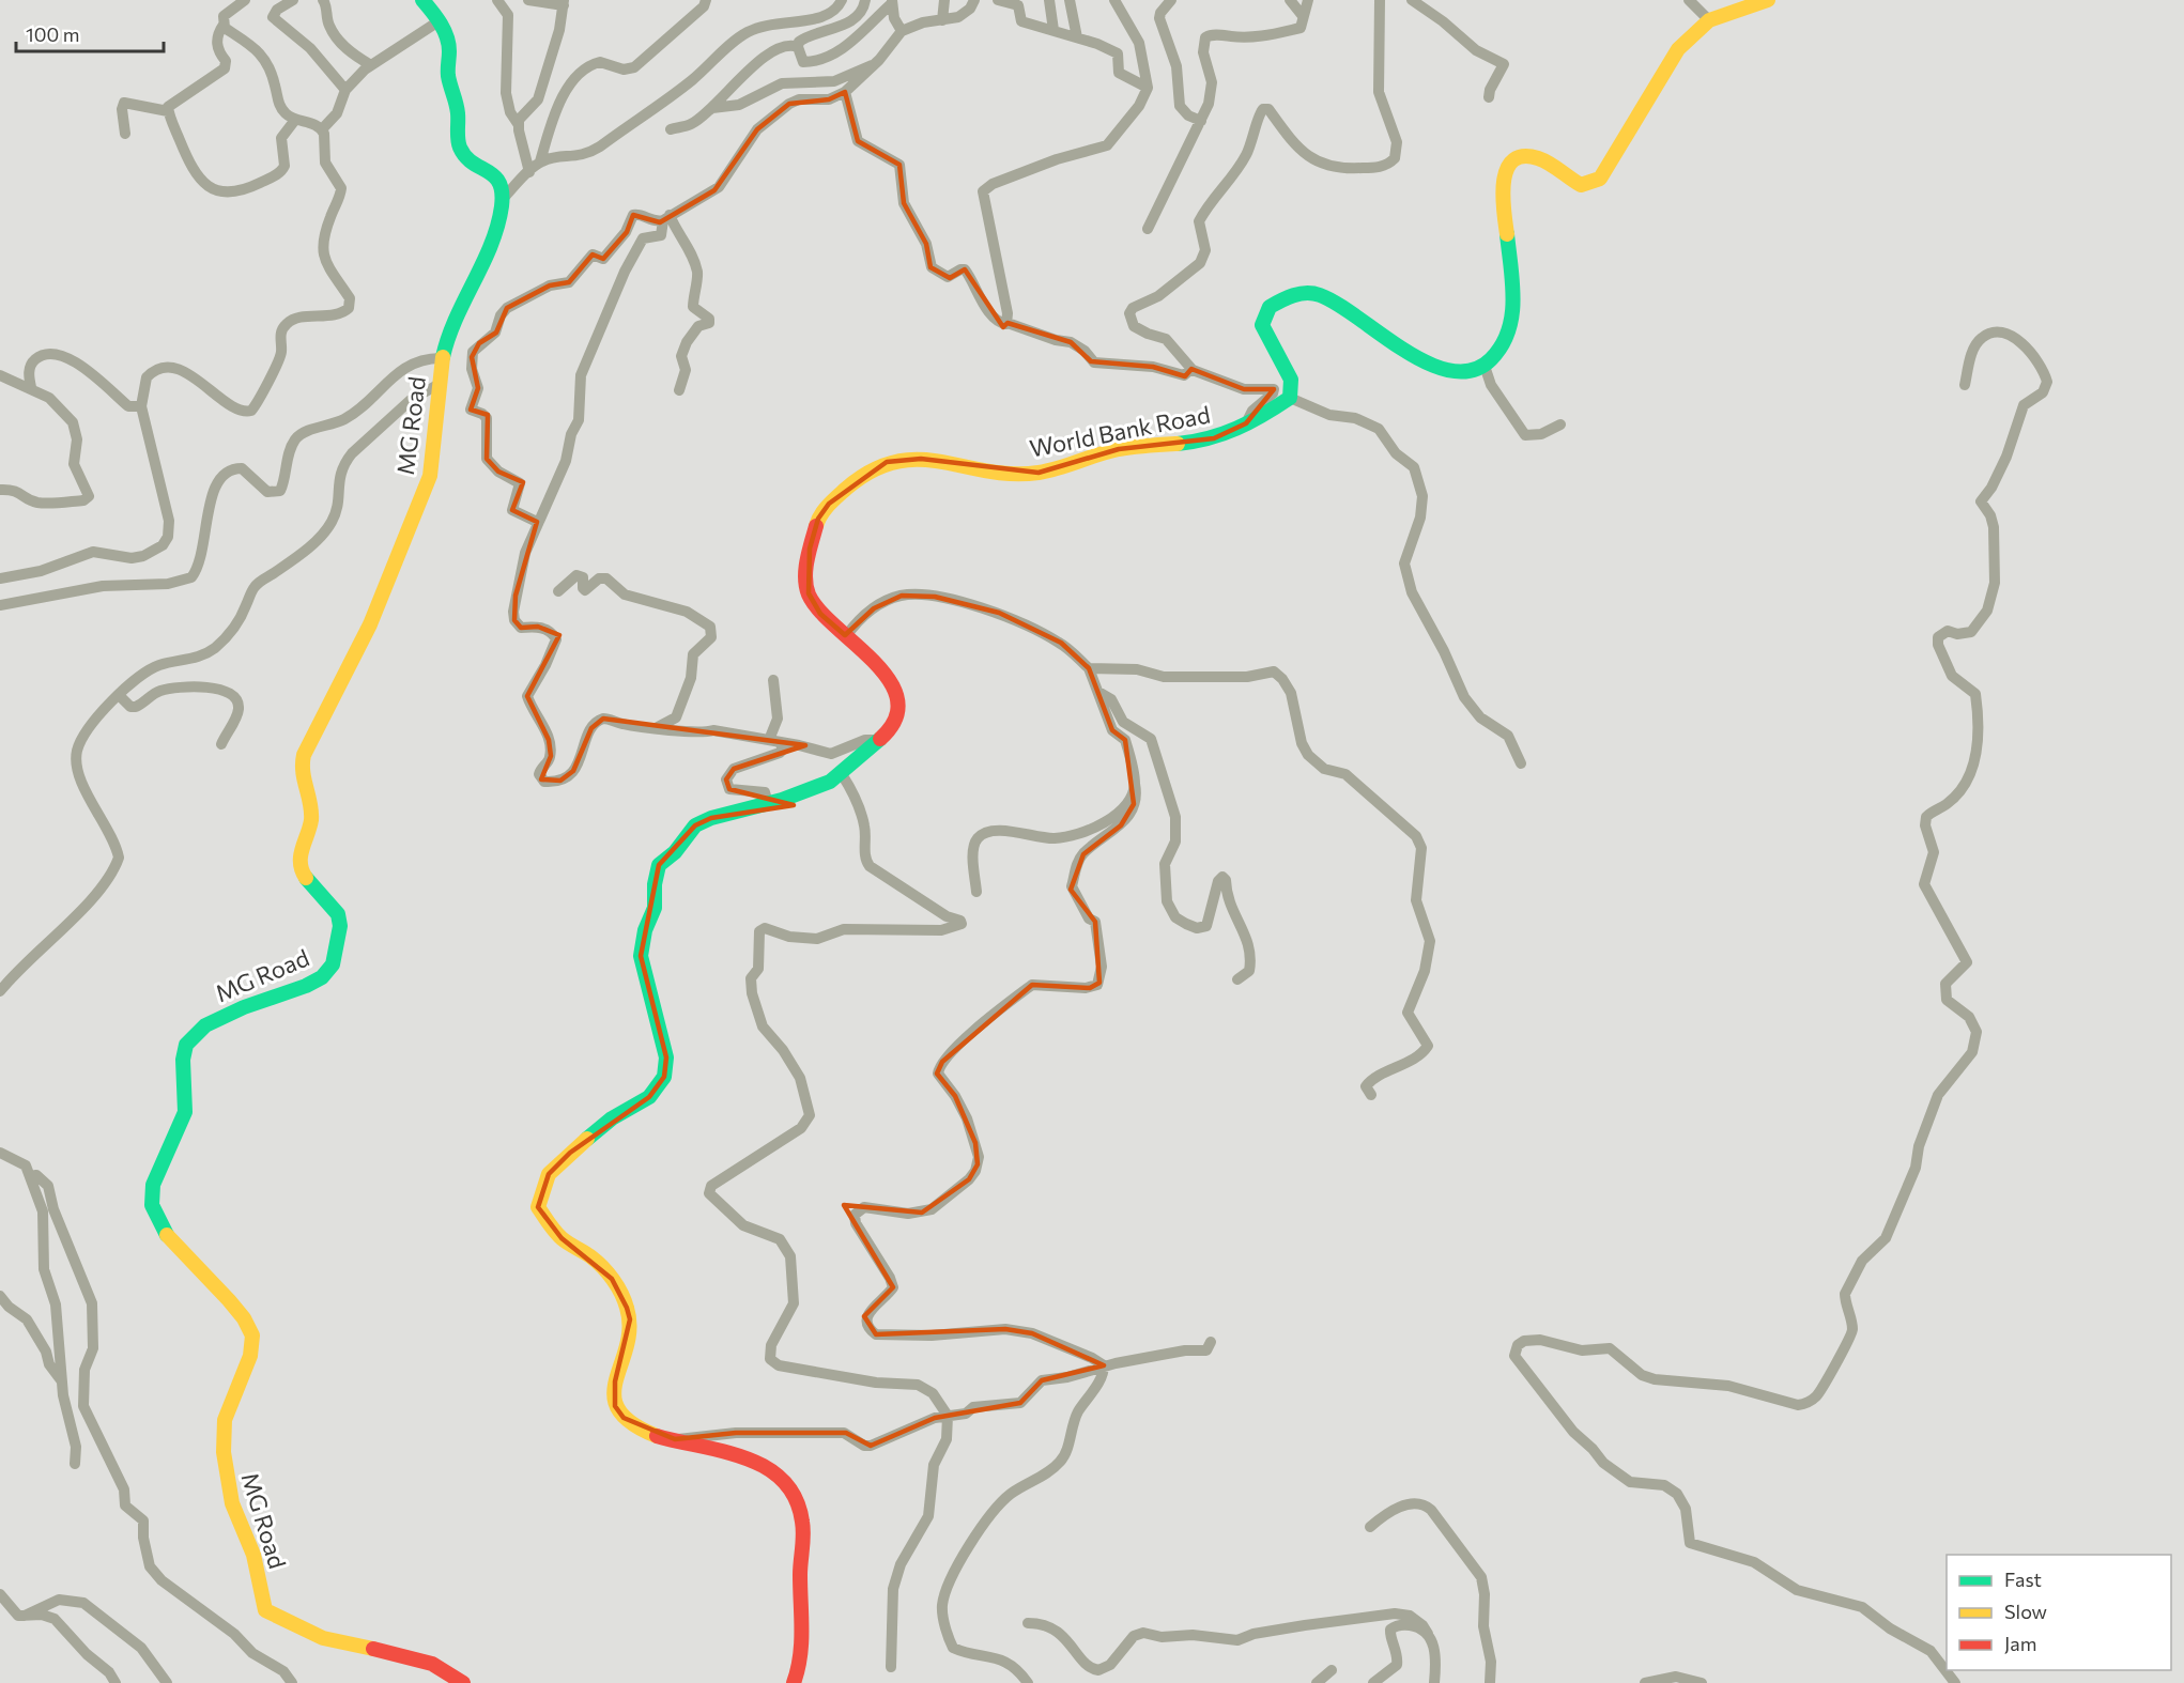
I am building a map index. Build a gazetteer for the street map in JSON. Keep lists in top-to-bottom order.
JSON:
{
  "streets": {
    "main road": ["MG Road", "World Bank Road"]
  },
  "legend": ["Fast", "Slow", "Jam"],
  "scale_bar": "100 m"
}
